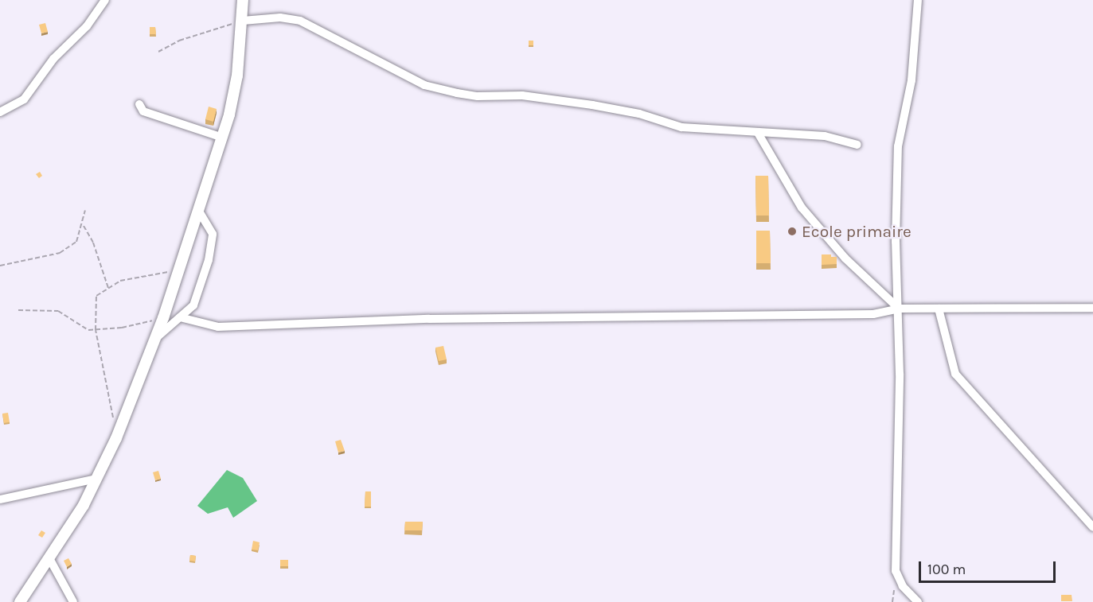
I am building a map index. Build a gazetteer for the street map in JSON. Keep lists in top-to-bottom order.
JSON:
{
  "places": ["Ecole primaire"],
  "scale_bar": "100 m"
}
